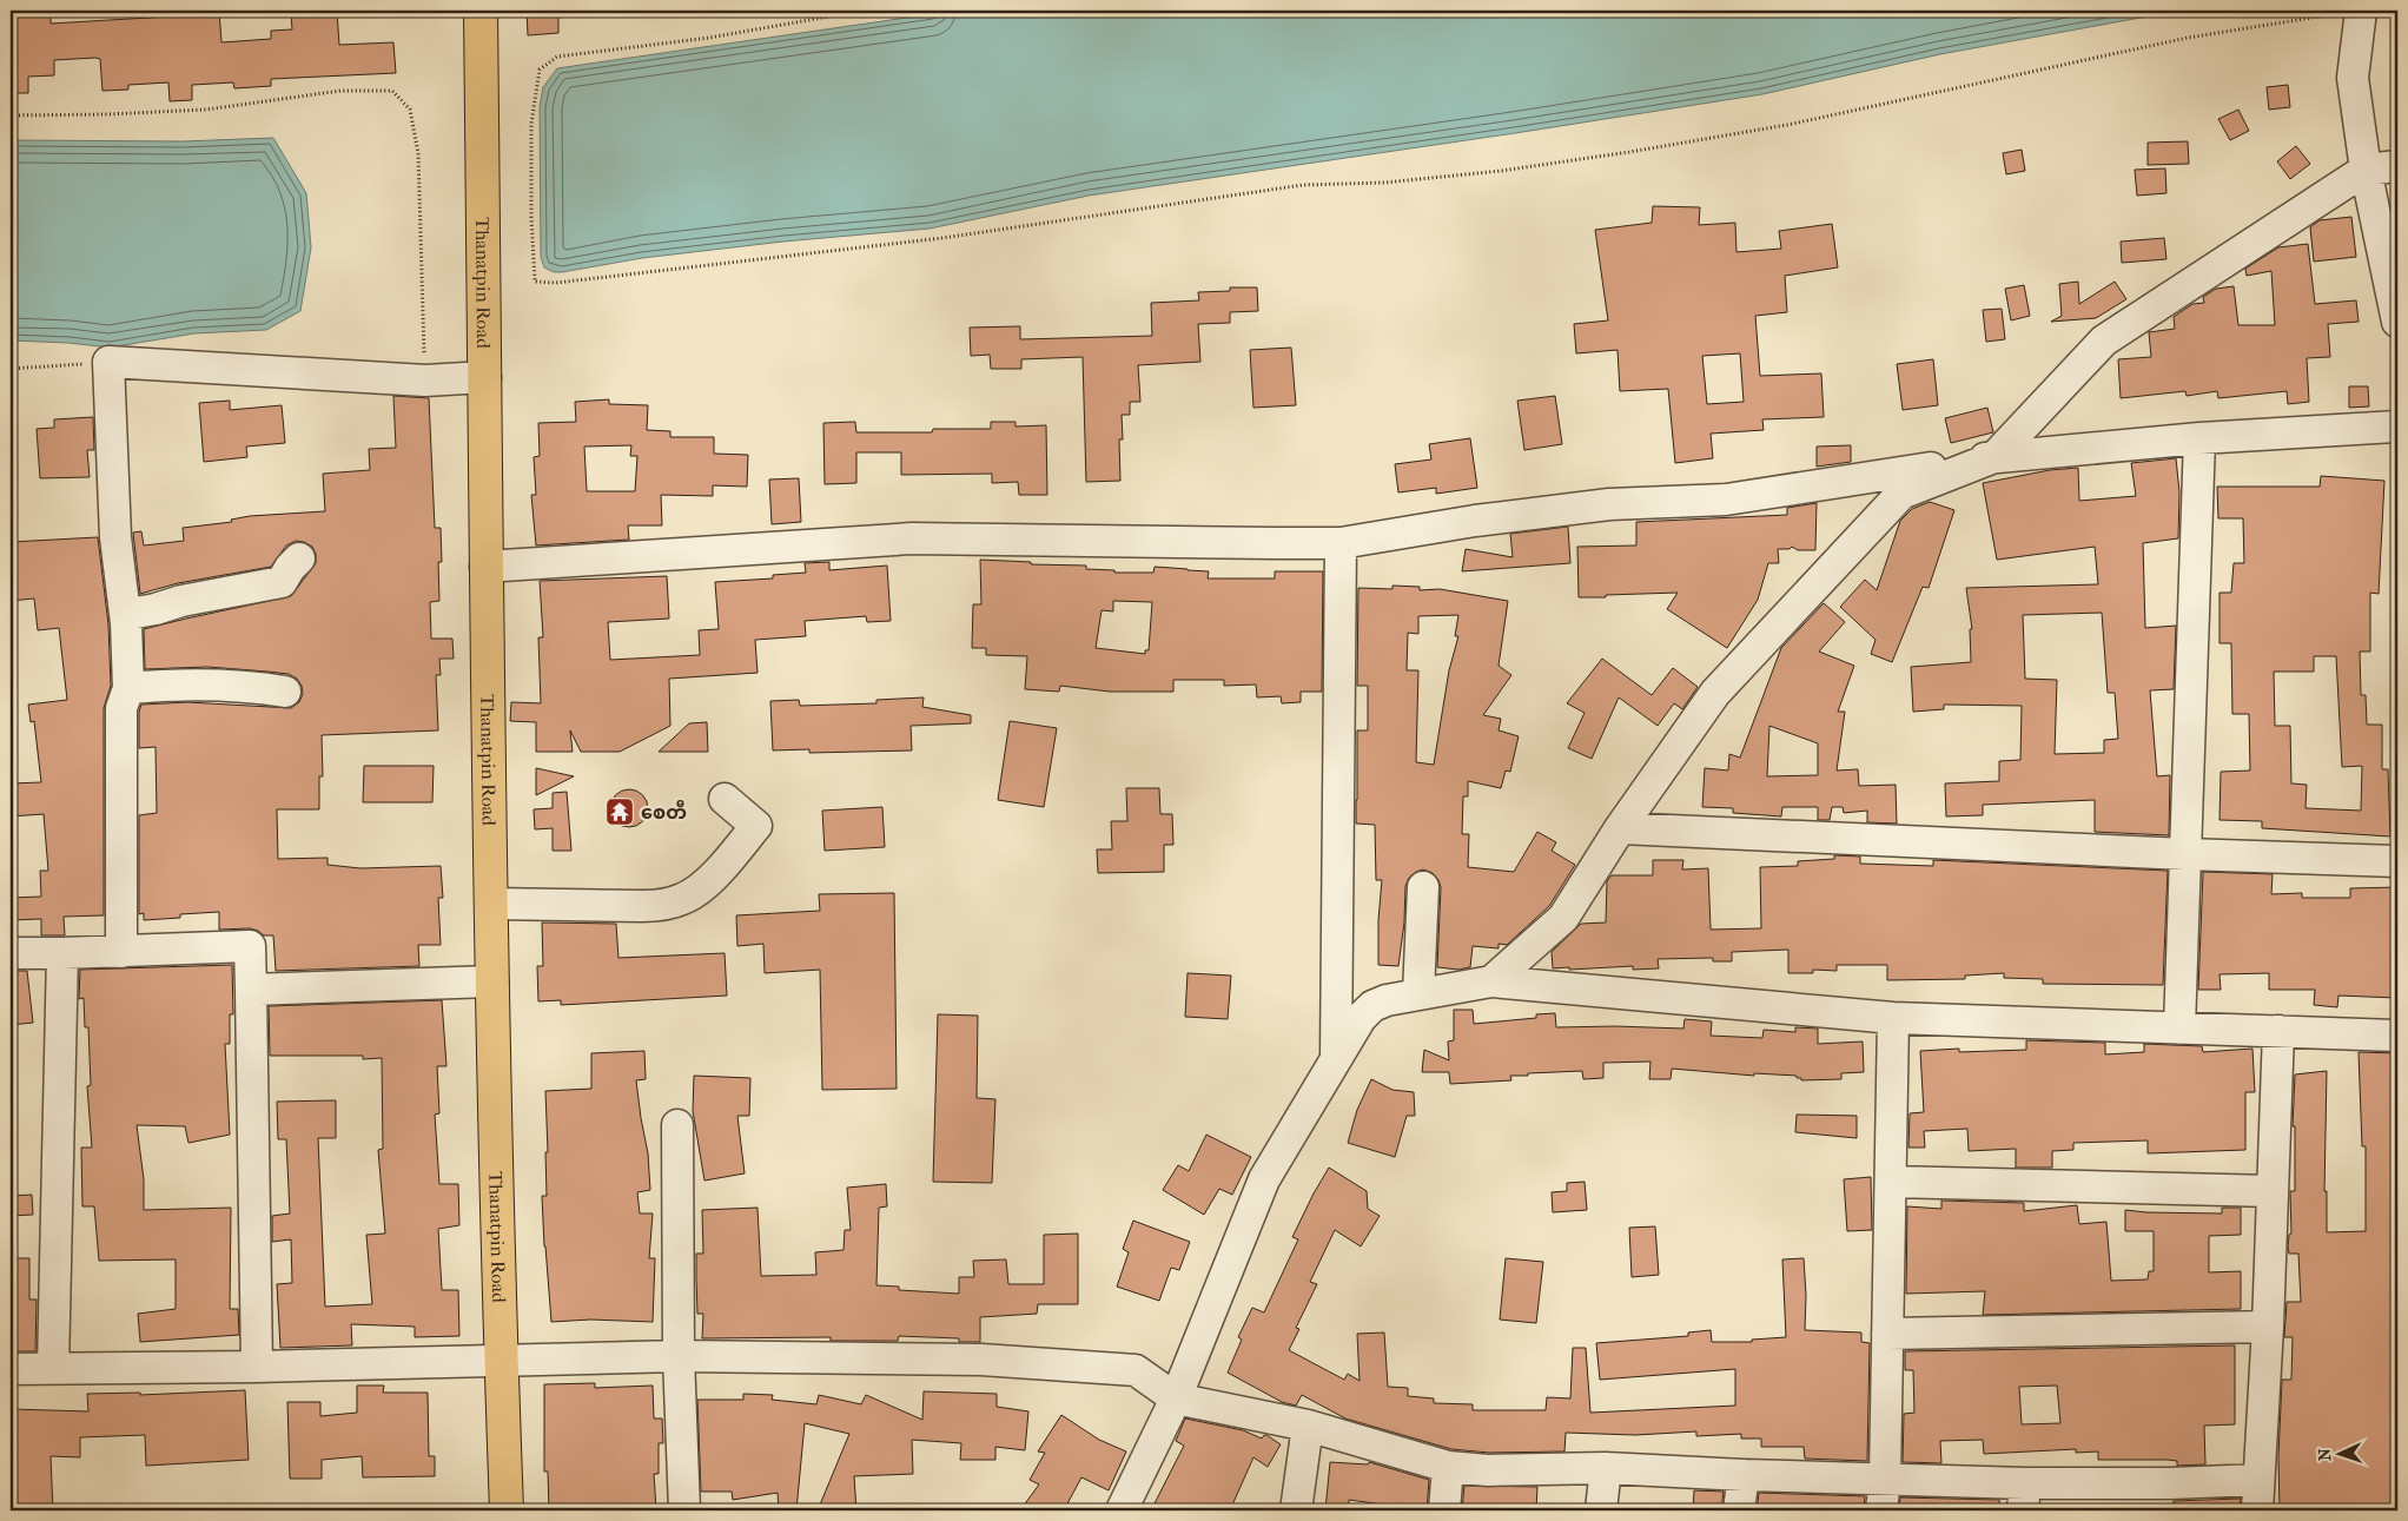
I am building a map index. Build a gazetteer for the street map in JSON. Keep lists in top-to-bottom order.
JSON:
{
  "streets": {
    "main road": ["Thanatpin Road"]
  },
  "places": {
    "temple": ["စေတီ"]
  },
  "north": "left"
}
